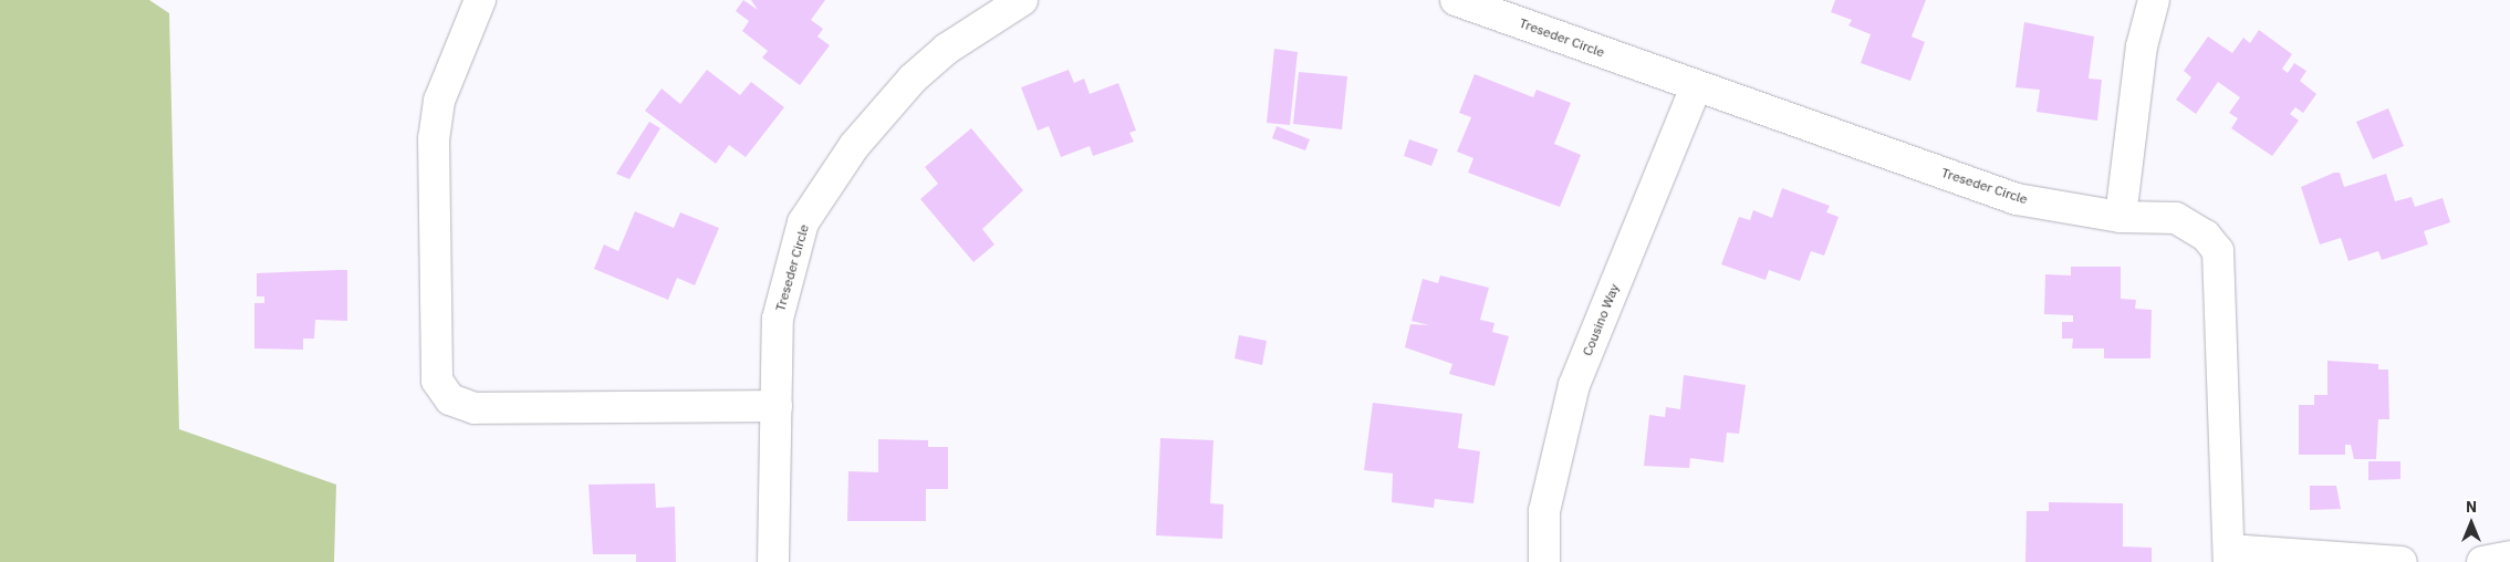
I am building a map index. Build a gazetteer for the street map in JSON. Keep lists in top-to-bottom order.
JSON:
{
  "streets": {
    "street": ["Treseder Circle", "Cousino Way"]
  },
  "crossings": [
    ["Treseder Circle", "Cousino Way"]
  ],
  "north": "top"
}
